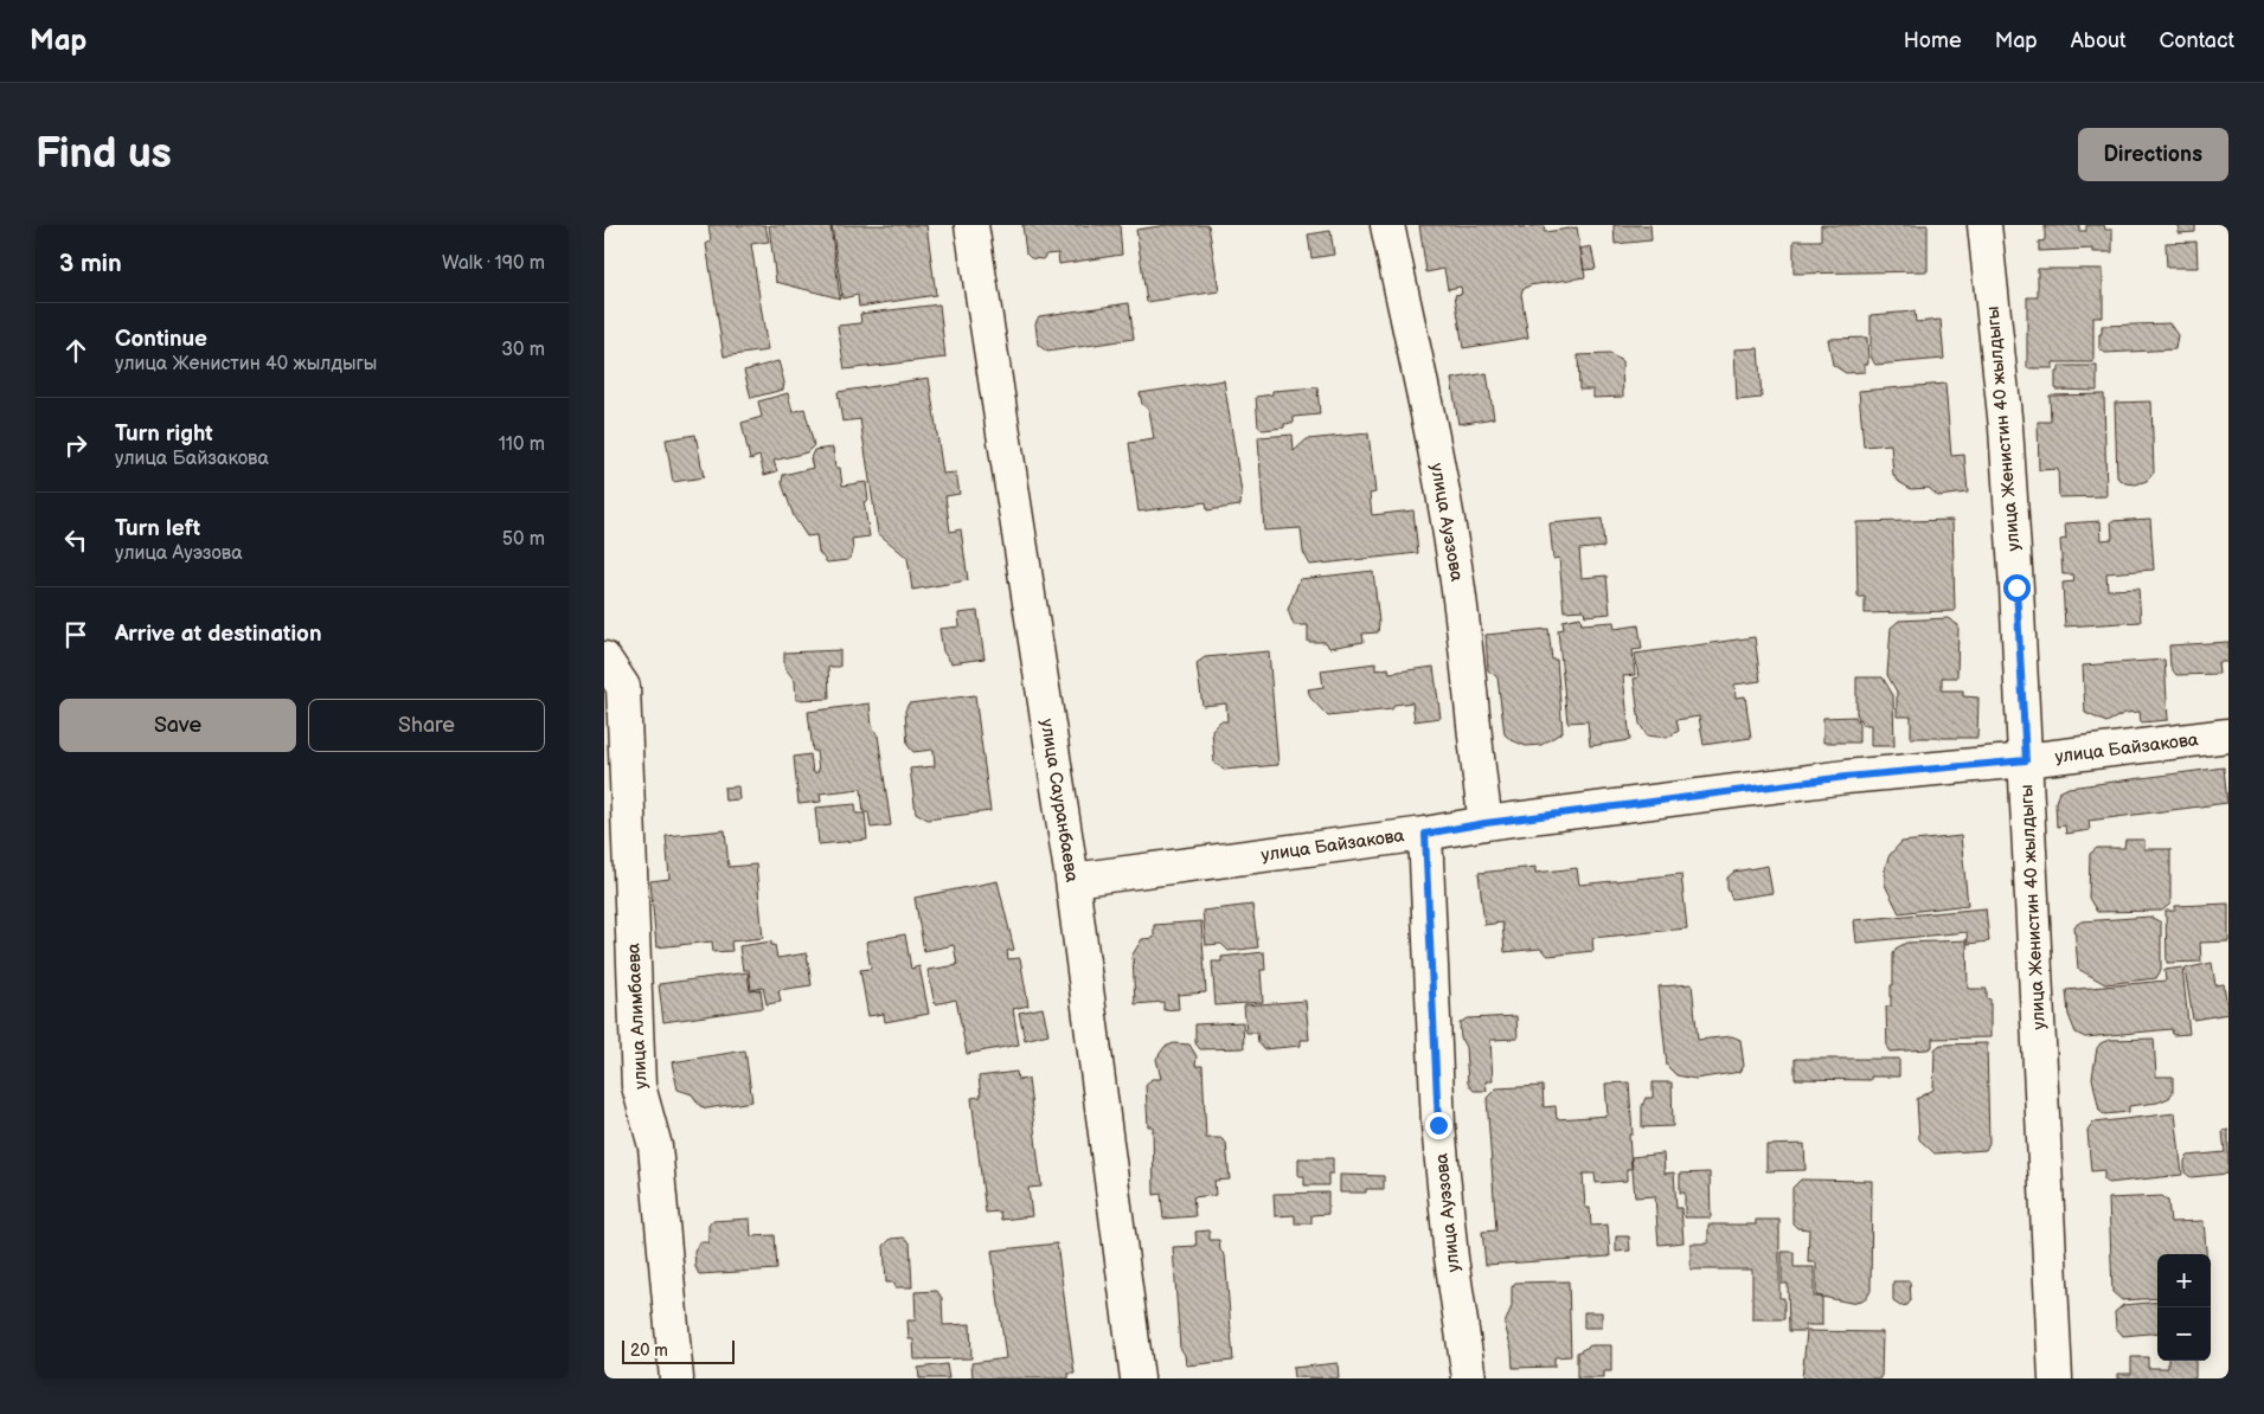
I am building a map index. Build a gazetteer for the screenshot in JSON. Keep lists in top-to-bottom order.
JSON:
{
  "streets": {
    "street": [
      "улица Женистин 40 жылдыгы",
      "улица Ауэзова",
      "улица Байзакова",
      "улица Сауранбаева",
      "улица Алимбаева"
    ]
  },
  "crossings": [
    ["улица Женистин 40 жылдыгы", "улица Байзакова"],
    ["улица Ауэзова", "улица Байзакова"],
    ["улица Байзакова", "улица Сауранбаева"]
  ],
  "scale_bar": "20 m",
  "page": {
    "header": "Map",
    "nav": [
      "Home",
      "Map",
      "About",
      "Contact"
    ],
    "buttons": [
      "Directions",
      ["Save", "Share"]
    ],
    "title": "Find us",
    "heading": ["3 min", "Walk · 190 m"],
    "list": [
      ["Continue", "улица Женистин 40 жылдыгы", "30 m"],
      ["Turn right", "улица Байзакова", "110 m"],
      ["Turn left", "улица Ауэзова", "50 m"],
      "Arrive at destination"
    ],
    "map_buttons": ["+", "−"],
    "scale": "20 m"
  }
}
